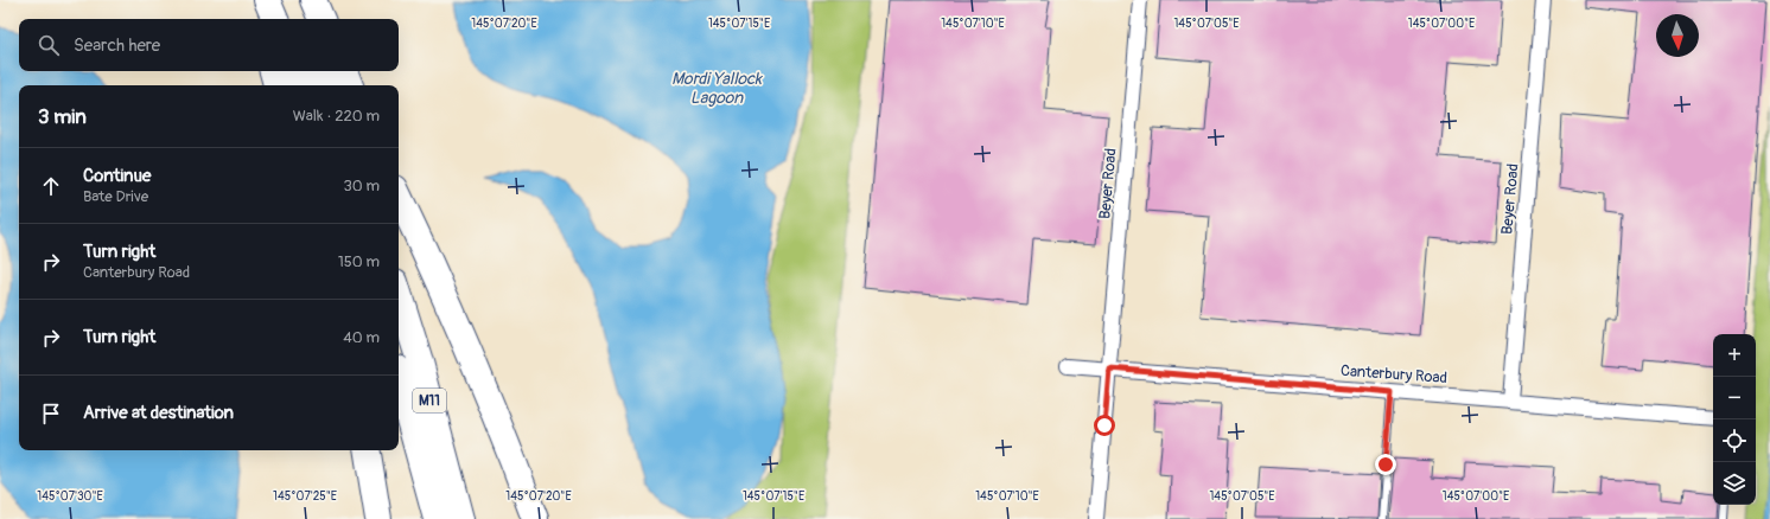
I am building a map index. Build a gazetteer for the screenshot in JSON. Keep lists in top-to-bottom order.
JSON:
{
  "streets": {
    "highway": ["M11"],
    "street": ["Beyer Road", "Canterbury Road"]
  },
  "crossings": [
    ["Beyer Road", "Canterbury Road"]
  ],
  "water": ["Mordi Yallock Lagoon"],
  "north": "bottom",
  "page": {
    "search": "Search here",
    "heading": ["3 min", "Walk · 220 m"],
    "list": [
      ["Continue", "Bate Drive", "30 m"],
      ["Turn right", "Canterbury Road", "150 m"],
      ["Turn right", "40 m"],
      "Arrive at destination"
    ],
    "map_buttons": ["+", "−"]
  },
  "coordinates": [
    "145°07'20\"E",
    "145°07'15\"E",
    "145°07'10\"E",
    "145°07'05\"E",
    "145°07'00\"E",
    "145°07'30\"E",
    "145°07'25\"E"
  ]
}
